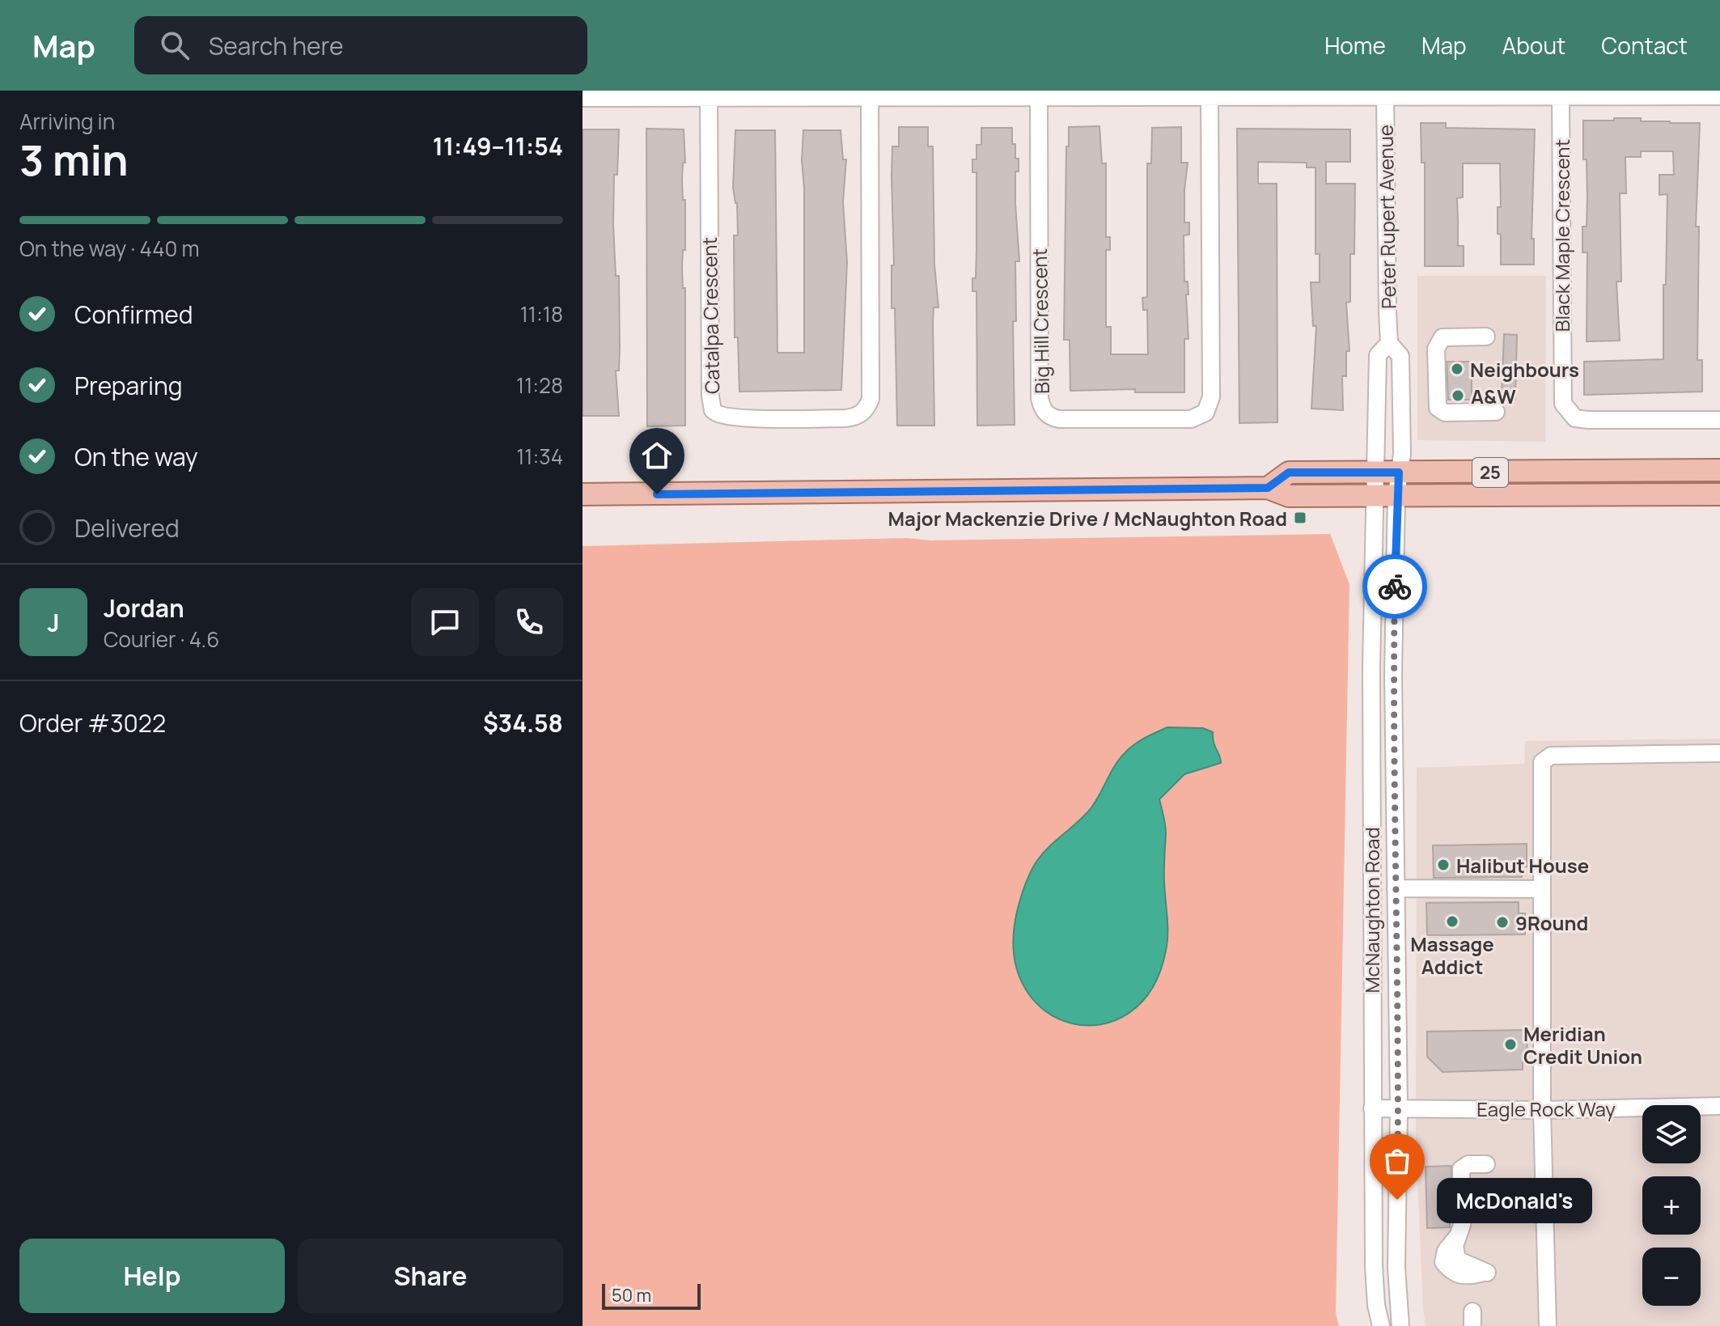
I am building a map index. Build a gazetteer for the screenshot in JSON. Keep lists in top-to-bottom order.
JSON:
{
  "streets": {
    "main road": ["25"],
    "street": [
      "Peter Rupert Avenue",
      "Black Maple Crescent",
      "Catalpa Crescent",
      "Big Hill Crescent",
      "McNaughton Road",
      "Eagle Rock Way"
    ]
  },
  "crossings": [
    ["Peter Rupert Avenue", "25"],
    ["Peter Rupert Avenue", "McNaughton Road"],
    ["25", "McNaughton Road"],
    ["McNaughton Road", "Eagle Rock Way"]
  ],
  "places": {
    "other": [
      "Neighbours",
      "A&W",
      "Halibut House",
      "Massage Addict",
      "9Round",
      "Meridian Credit Union",
      "McDonald's"
    ],
    "transit": ["Major Mackenzie Drive / McNaughton Road"]
  },
  "scale_bar": "50 m",
  "page": {
    "header": "Map",
    "search": "Search here",
    "nav": [
      "Home",
      "Map",
      "About",
      "Contact"
    ],
    "heading": ["3 min", "Arriving in", "11:49–11:54"],
    "panel": [
      "Jordan",
      "Courier · 4.6",
      "Order #3022",
      "$34.58"
    ],
    "bar": "On the way · 440 m",
    "list": [
      ["Confirmed", "11:18"],
      ["Preparing", "11:28"],
      ["On the way", "11:34"],
      "Delivered"
    ],
    "round": "J",
    "map_buttons": ["+", "−"],
    "bubble": "McDonald's",
    "buttons": ["Help", "Share"],
    "scale": "50 m"
  }
}
